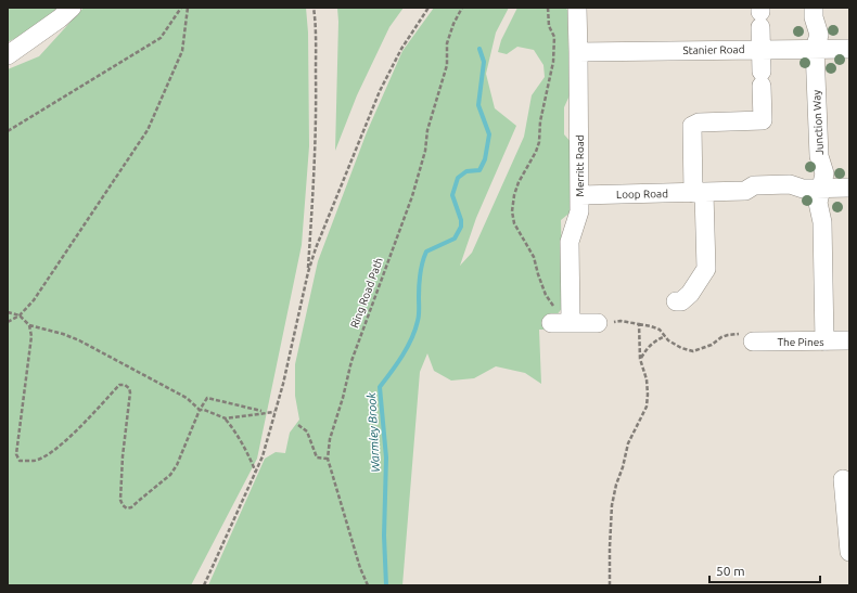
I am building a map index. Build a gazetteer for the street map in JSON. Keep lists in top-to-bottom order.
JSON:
{
  "streets": {
    "street": [
      "Stanier Road",
      "Junction Way",
      "Merritt Road",
      "Loop Road",
      "The Pines"
    ],
    "path": ["Ring Road Path"]
  },
  "crossings": [
    ["Stanier Road", "Junction Way"],
    ["Stanier Road", "Merritt Road"],
    ["Junction Way", "Loop Road"],
    ["Junction Way", "The Pines"],
    ["Merritt Road", "Loop Road"]
  ],
  "water": ["Warmley Brook"],
  "scale_bar": "50 m"
}
